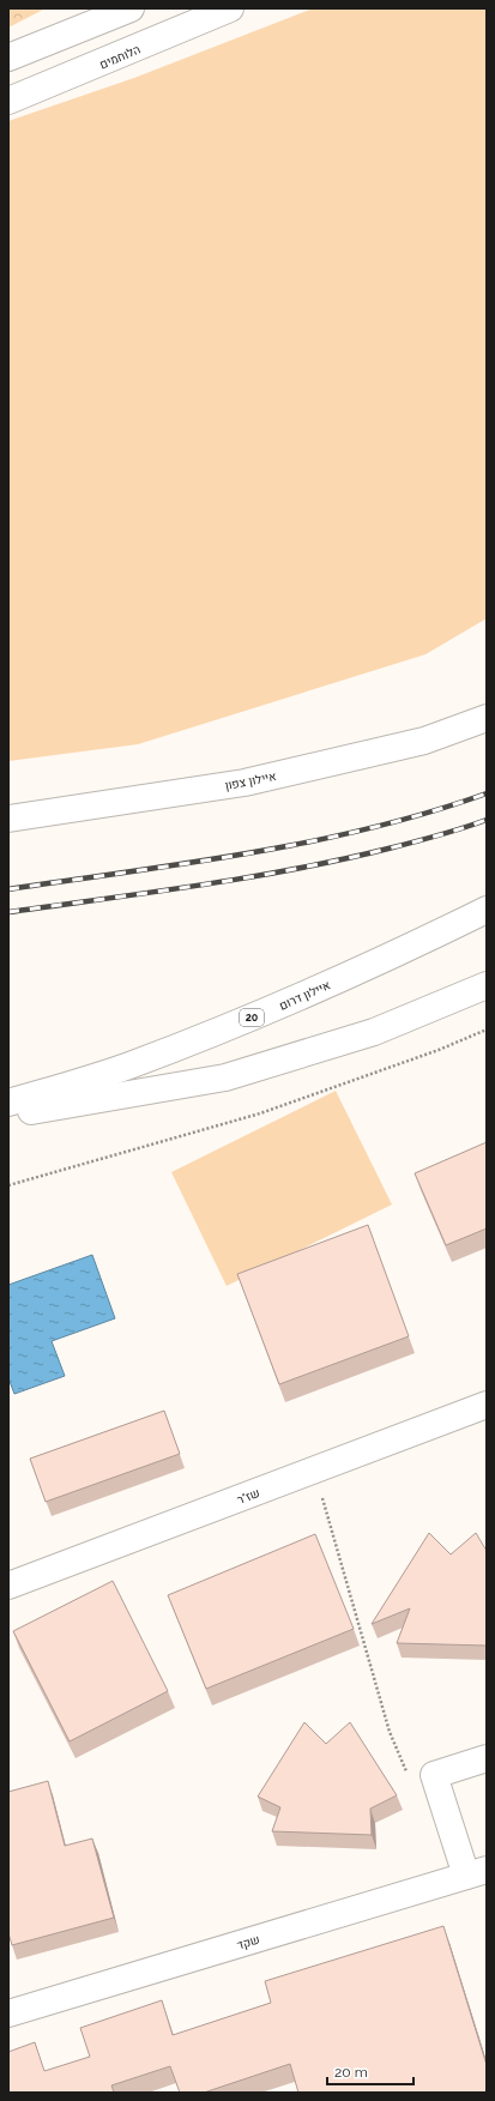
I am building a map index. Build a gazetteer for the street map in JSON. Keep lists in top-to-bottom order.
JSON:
{
  "streets": {
    "main road": [
      "הלוחמים",
      "איילון צפון",
      "איילון דרום",
      "20",
      "שז\"ר",
      "שקד"
    ]
  },
  "scale_bar": "20 m"
}
